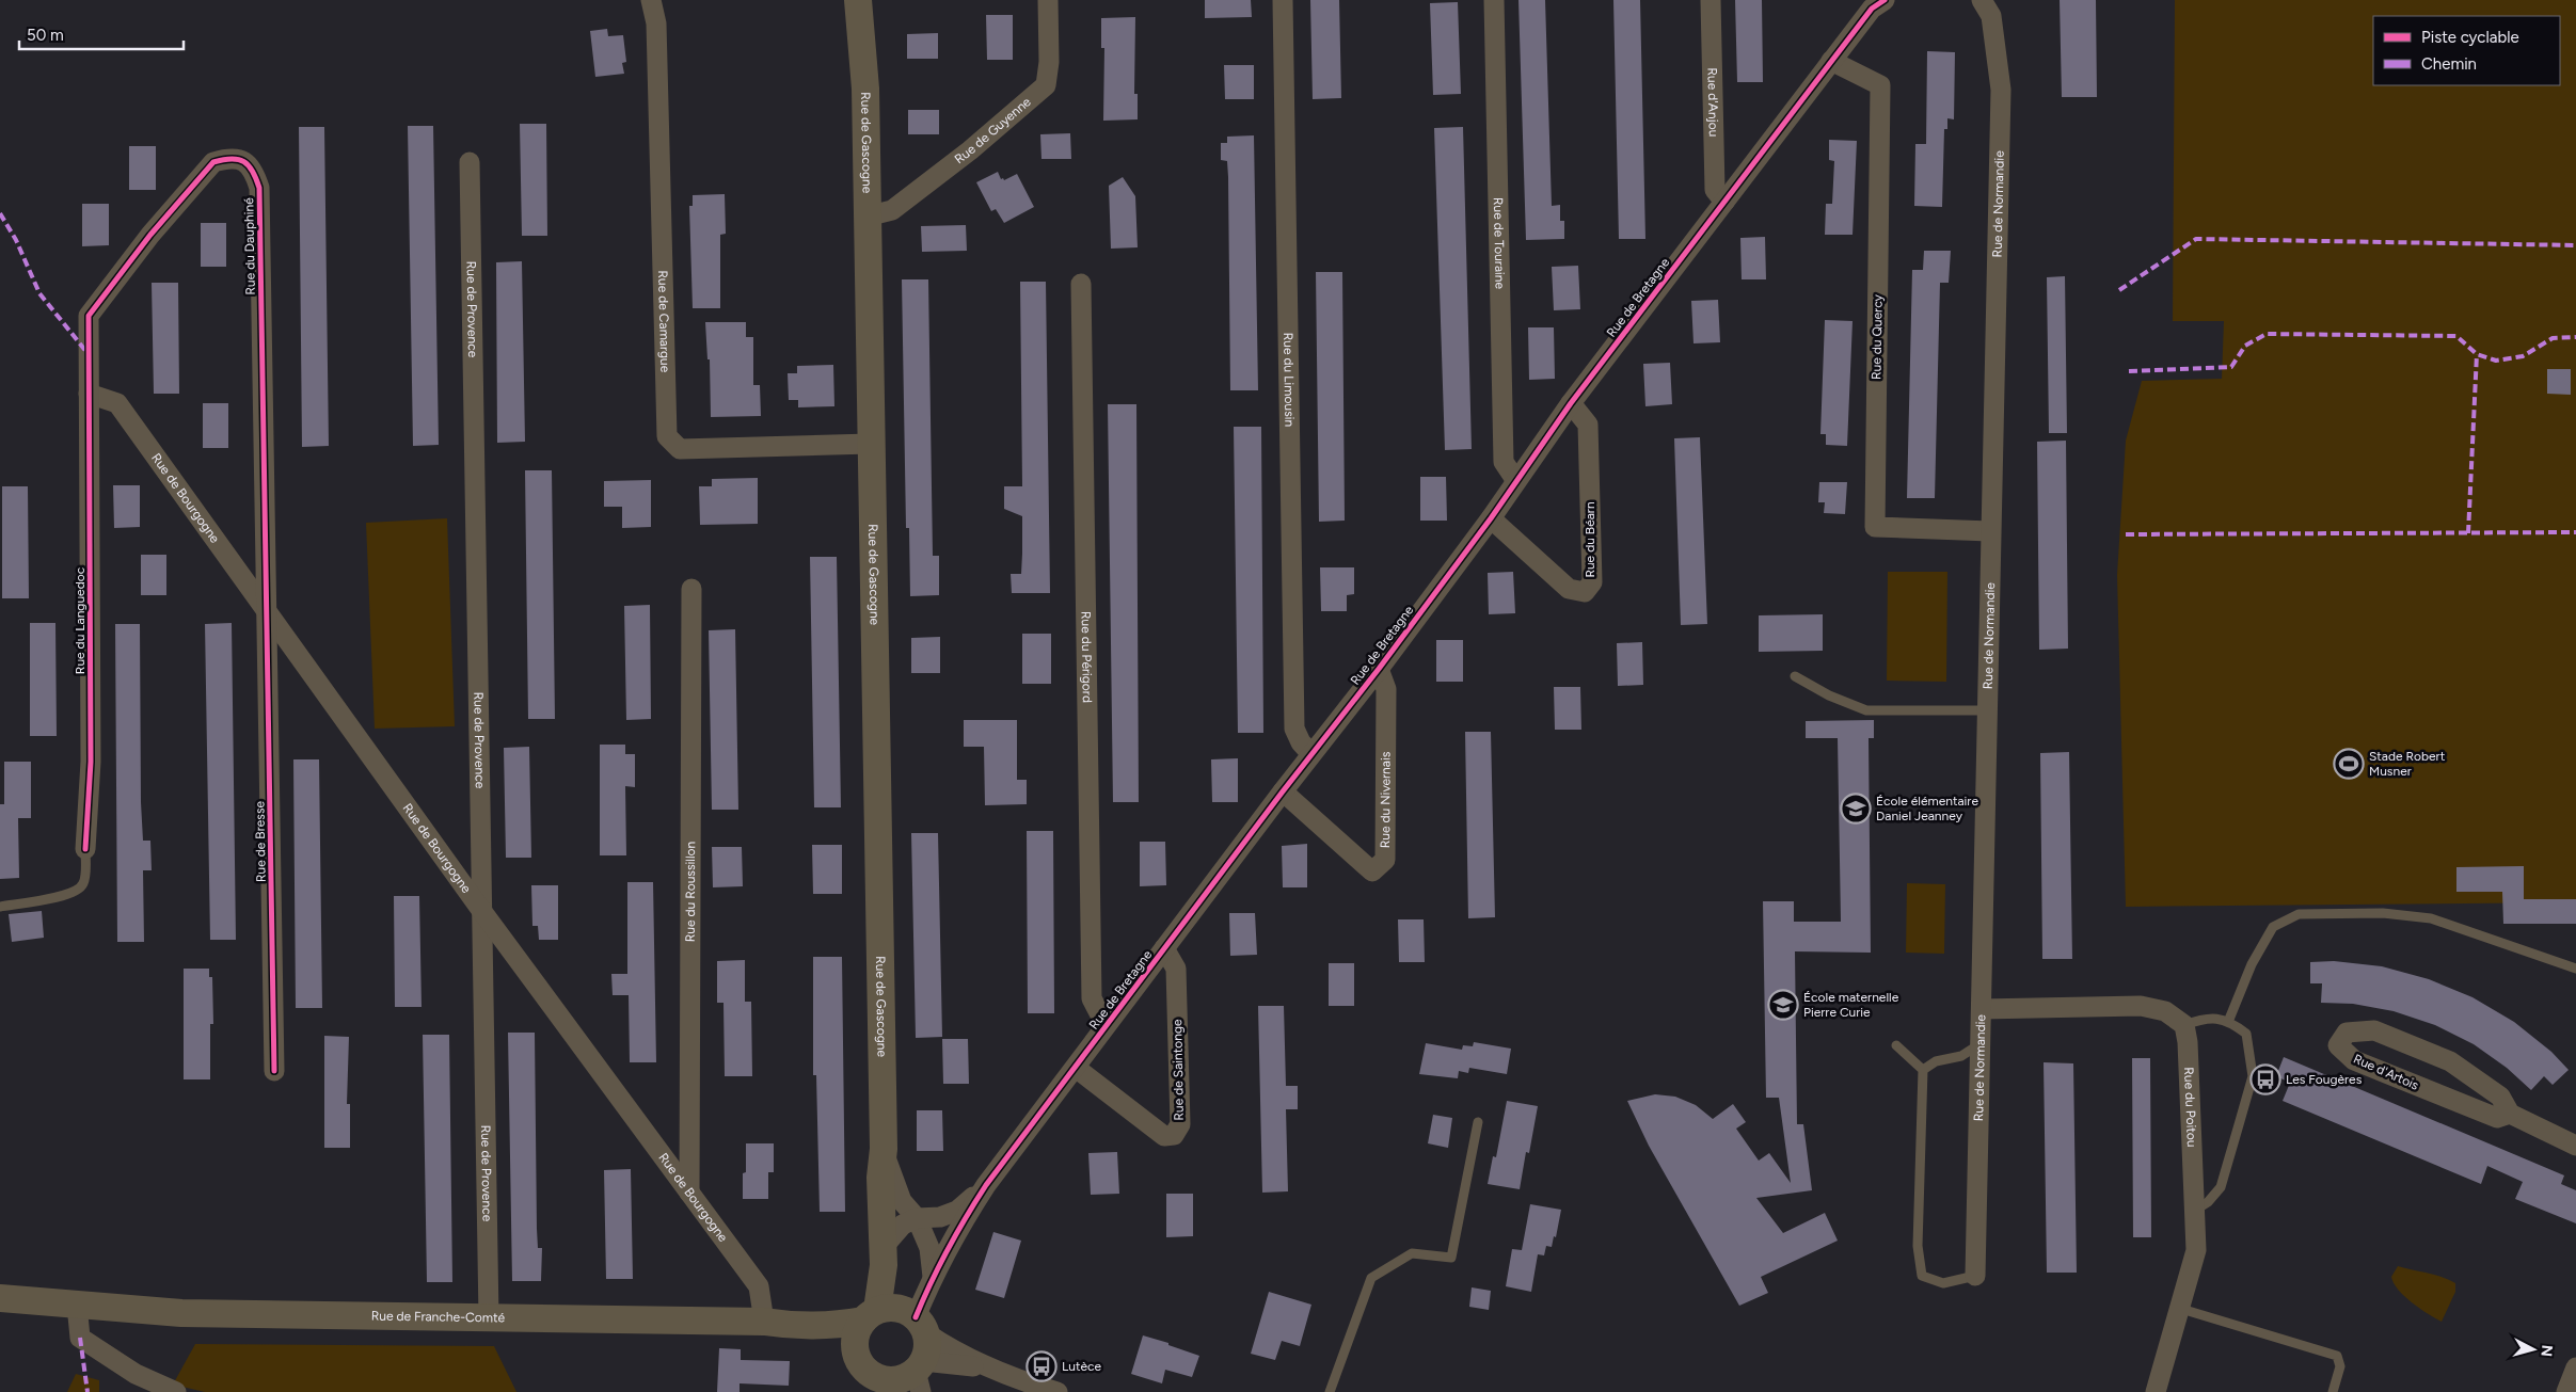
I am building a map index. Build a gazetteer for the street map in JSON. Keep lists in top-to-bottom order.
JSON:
{
  "streets": {
    "street": [
      "Rue d'Anjou",
      "Rue de Guyenne",
      "Rue de Gascogne",
      "Rue de Normandie",
      "Rue de Touraine",
      "Rue du Dauphiné",
      "Rue de Bretagne",
      "Rue de Provence",
      "Rue de Camargue",
      "Rue du Quercy",
      "Rue du Limousin",
      "Rue de Bourgogne",
      "Rue du Béarn",
      "Rue du Languedoc",
      "Rue du Périgord",
      "Rue du Nivernais",
      "Rue de Bresse",
      "Rue du Roussillon",
      "Rue de Saintonge",
      "Rue d'Artois",
      "Rue du Poitou",
      "Rue de Franche-Comté"
    ]
  },
  "crossings": [
    ["Rue d'Anjou", "Rue de Bretagne"],
    ["Rue de Guyenne", "Rue de Gascogne"],
    ["Rue de Gascogne", "Rue de Bretagne"],
    ["Rue de Gascogne", "Rue de Camargue"],
    ["Rue de Gascogne", "Rue de Franche-Comté"],
    ["Rue de Normandie", "Rue du Quercy"],
    ["Rue de Touraine", "Rue de Bretagne"],
    ["Rue du Dauphiné", "Rue de Bourgogne"],
    ["Rue du Dauphiné", "Rue du Languedoc"],
    ["Rue du Dauphiné", "Rue de Bresse"],
    ["Rue de Bretagne", "Rue du Quercy"],
    ["Rue de Bretagne", "Rue du Limousin"],
    ["Rue de Bretagne", "Rue du Béarn"],
    ["Rue de Bretagne", "Rue du Périgord"],
    ["Rue de Bretagne", "Rue du Nivernais"],
    ["Rue de Bretagne", "Rue de Saintonge"],
    ["Rue de Bretagne", "Rue de Franche-Comté"],
    ["Rue de Provence", "Rue de Bourgogne"],
    ["Rue de Provence", "Rue de Franche-Comté"],
    ["Rue de Bourgogne", "Rue du Languedoc"],
    ["Rue de Bourgogne", "Rue de Bresse"],
    ["Rue de Bourgogne", "Rue du Roussillon"],
    ["Rue de Bourgogne", "Rue de Franche-Comté"]
  ],
  "places": {
    "sports": ["Stade Robert Musner"],
    "school or university": ["École élémentaire Daniel Jeanney", "École maternelle Pierre Curie"],
    "bus stop": ["Les Fougères", "Lutèce"]
  },
  "legend": ["Piste cyclable", "Chemin"],
  "scale_bar": "50 m",
  "north": "right"
}
